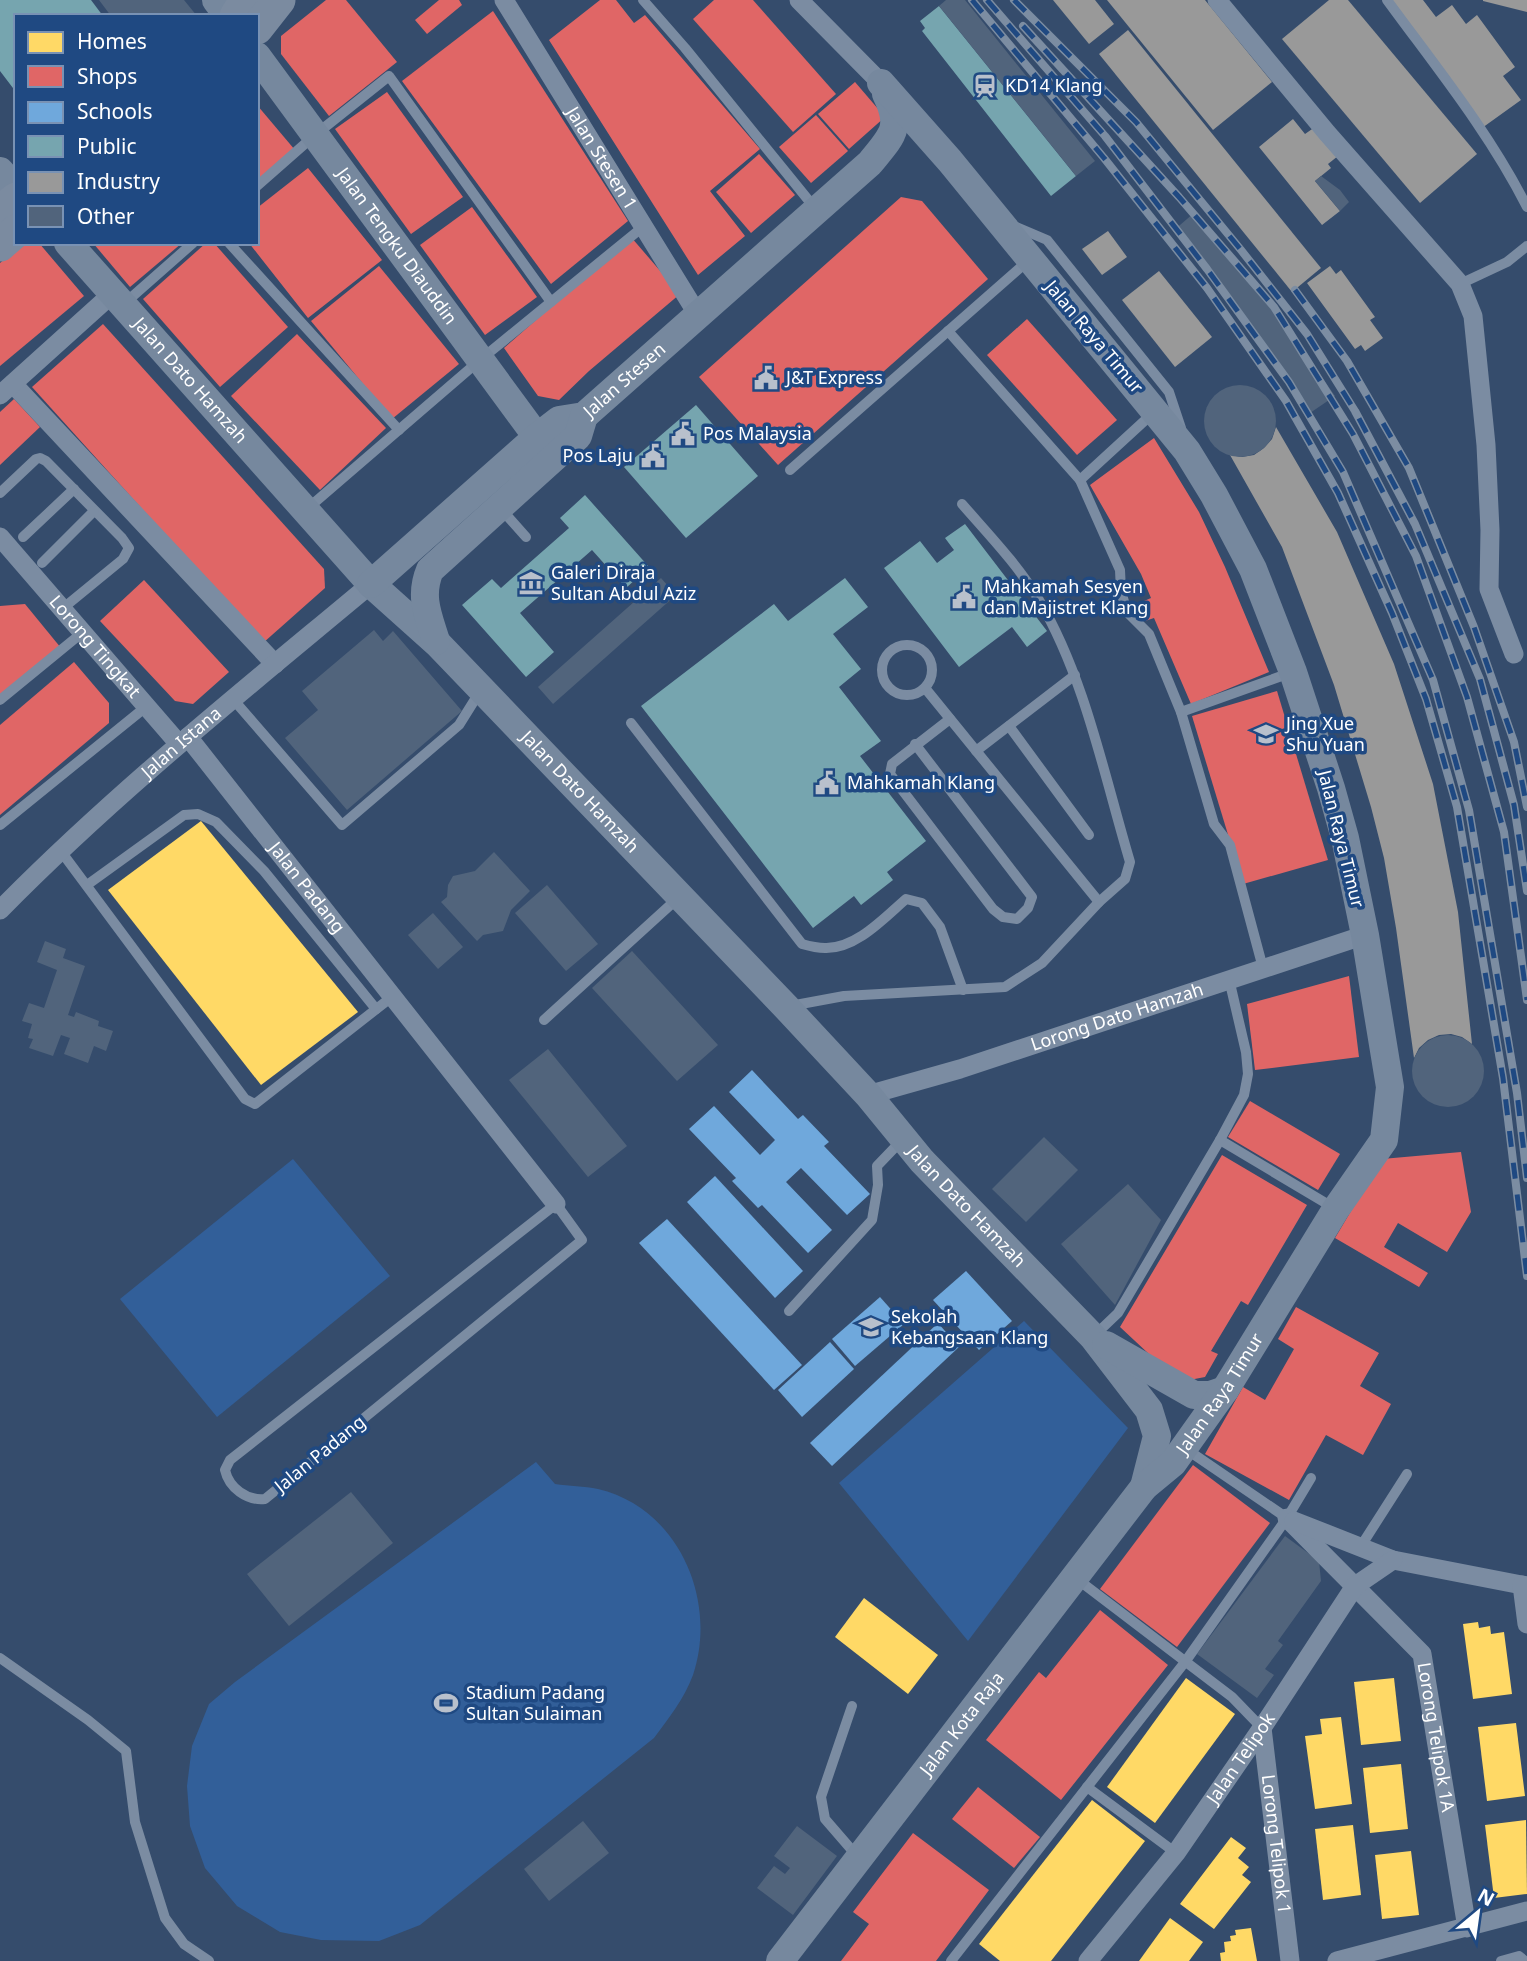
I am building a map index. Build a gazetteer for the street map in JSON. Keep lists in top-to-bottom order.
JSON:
{
  "streets": {
    "main road": [
      "Jalan Tengku Diauddin",
      "Jalan Raya Timur",
      "Jalan Stesen",
      "Jalan Dato Hamzah",
      "Jalan Kota Raja"
    ],
    "street": [
      "Jalan Stesen 1",
      "Lorong Tingkat",
      "Jalan Istana",
      "Jalan Padang",
      "Lorong Dato Hamzah",
      "Lorong Telipok 1A",
      "Jalan Telipok",
      "Lorong Telipok 1"
    ]
  },
  "crossings": [
    ["Jalan Stesen 1", "Jalan Stesen"],
    ["Jalan Tengku Diauddin", "Jalan Stesen"],
    ["Jalan Raya Timur", "Jalan Stesen"],
    ["Jalan Raya Timur", "Lorong Dato Hamzah"],
    ["Jalan Raya Timur", "Jalan Kota Raja"],
    ["Jalan Stesen", "Jalan Dato Hamzah"],
    ["Jalan Stesen", "Jalan Istana"],
    ["Jalan Dato Hamzah", "Jalan Istana"],
    ["Jalan Dato Hamzah", "Lorong Dato Hamzah"],
    ["Lorong Tingkat", "Jalan Istana"],
    ["Lorong Tingkat", "Jalan Padang"],
    ["Jalan Istana", "Jalan Padang"],
    ["Lorong Telipok 1A", "Jalan Telipok"],
    ["Jalan Telipok", "Lorong Telipok 1"]
  ],
  "places": {
    "station": ["KD14 Klang"],
    "public building": [
      "J&T Express",
      "Pos Malaysia",
      "Pos Laju",
      "Mahkamah Sesyen dan Majistret Klang",
      "Mahkamah Klang"
    ],
    "museum": ["Galeri Diraja Sultan Abdul Aziz"],
    "school or university": ["Jing Xue Shu Yuan", "Sekolah Kebangsaan Klang"],
    "sports": ["Stadium Padang Sultan Sulaiman"]
  },
  "legend": [
    "Homes",
    "Shops",
    "Schools",
    "Public",
    "Industry",
    "Other"
  ],
  "north": "top right"
}
